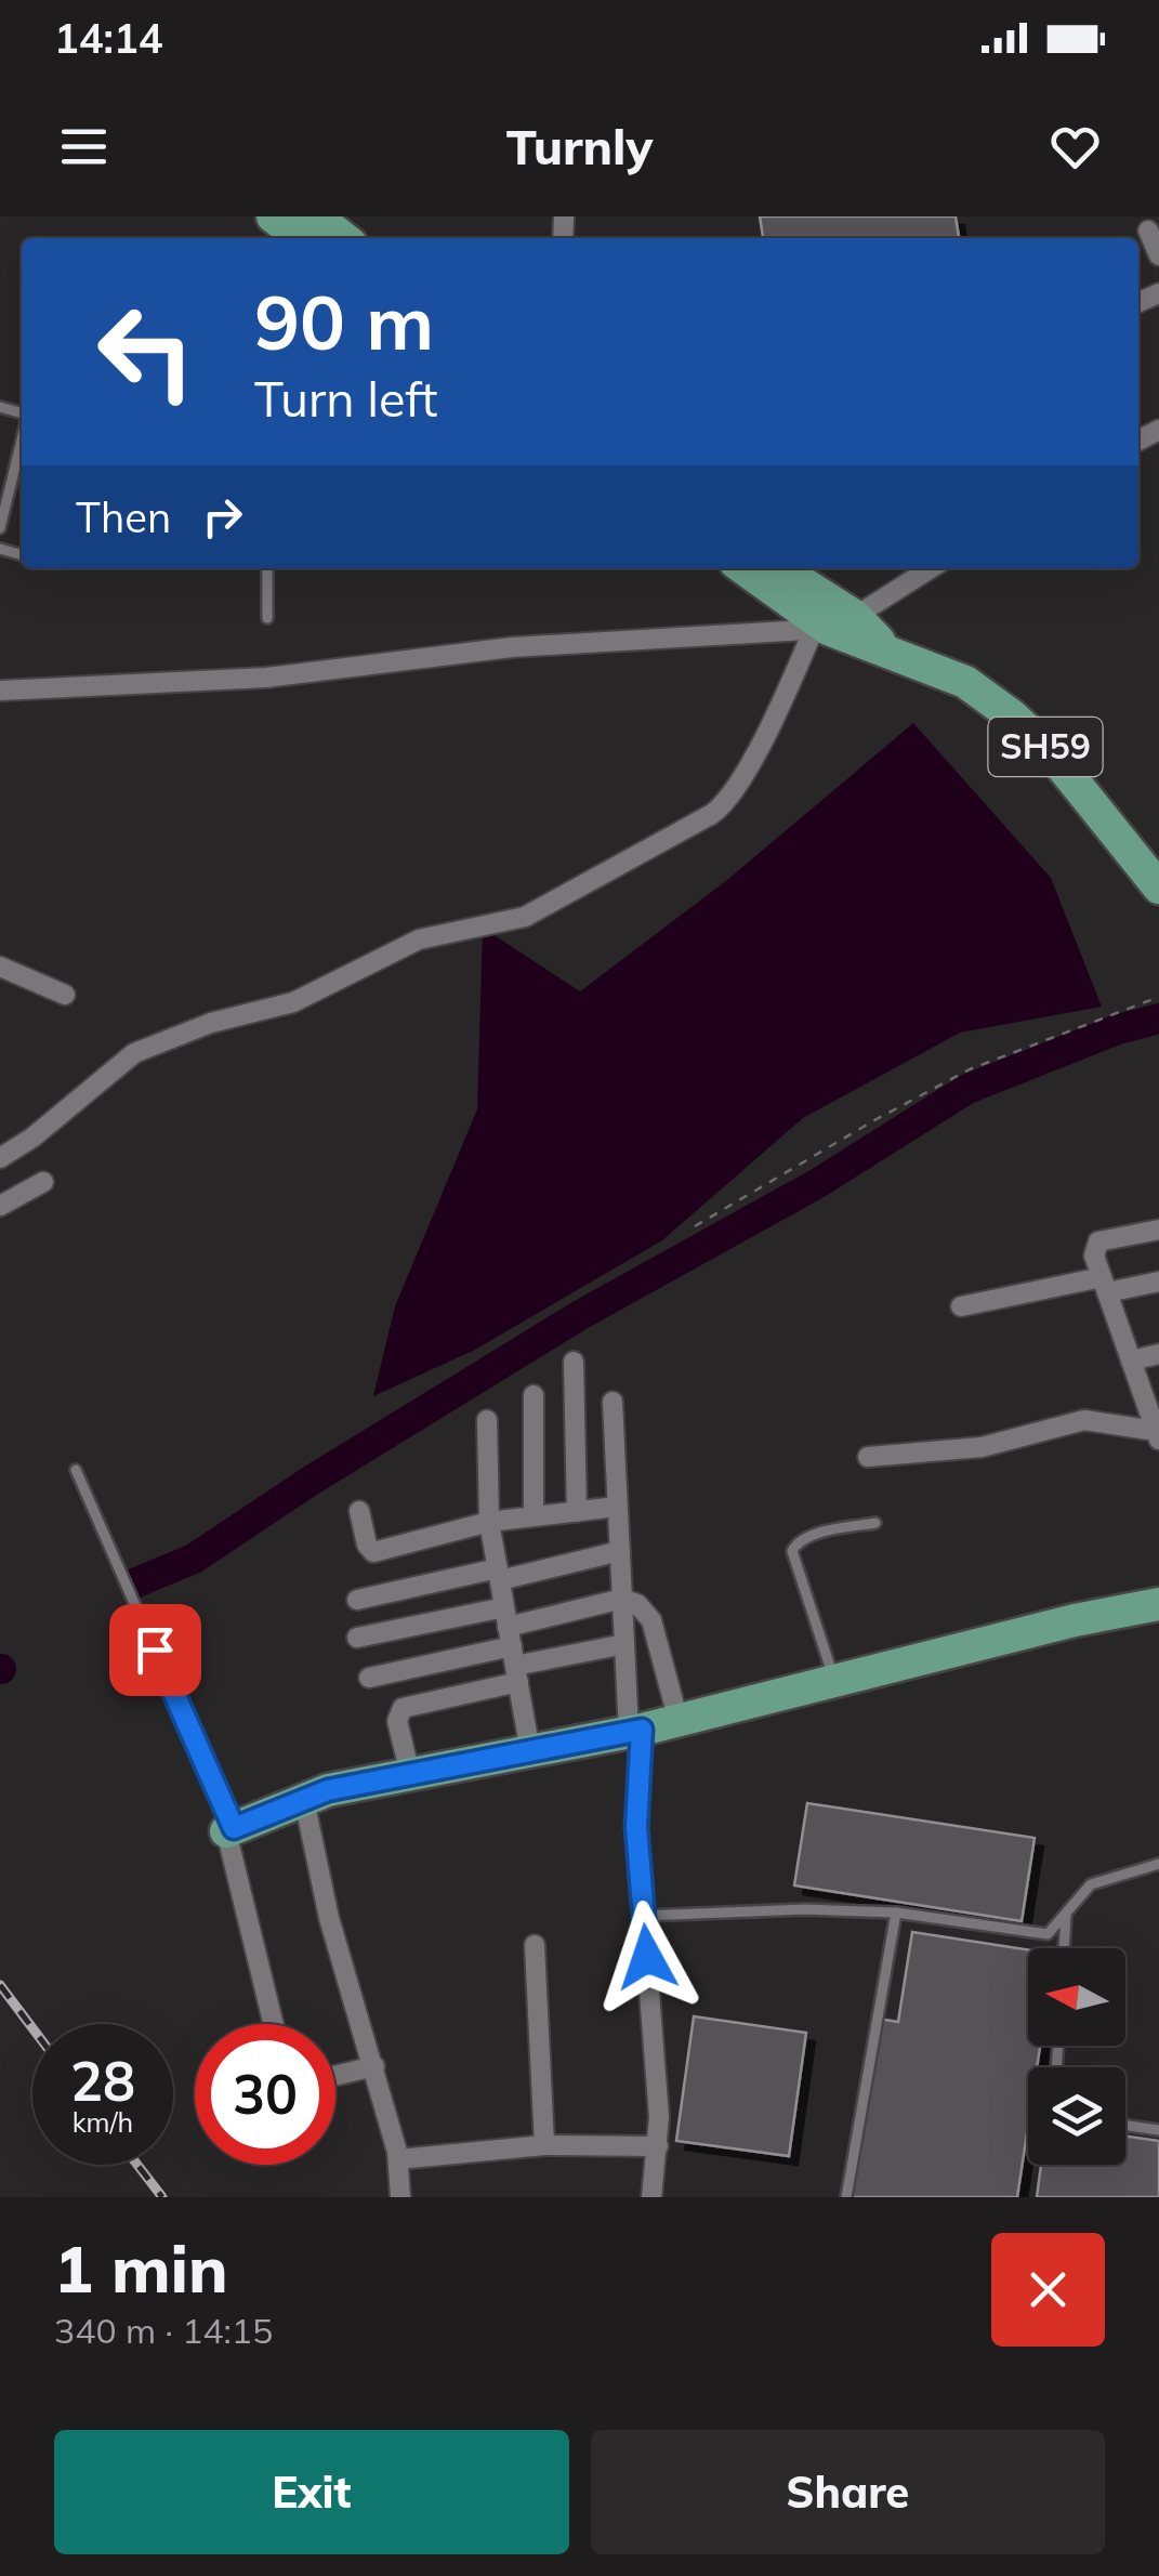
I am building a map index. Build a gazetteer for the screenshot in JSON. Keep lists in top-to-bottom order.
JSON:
{
  "streets": {
    "main road": ["SH59"]
  },
  "north": "left",
  "page": {
    "status": "14:14",
    "header": "Turnly",
    "turn": ["90 m", "Turn left"],
    "then": "Then",
    "speed": "28 km/h",
    "limit": "30",
    "heading": ["1 min", "340 m · 14:15"],
    "buttons": ["Exit", "Share"]
  }
}
